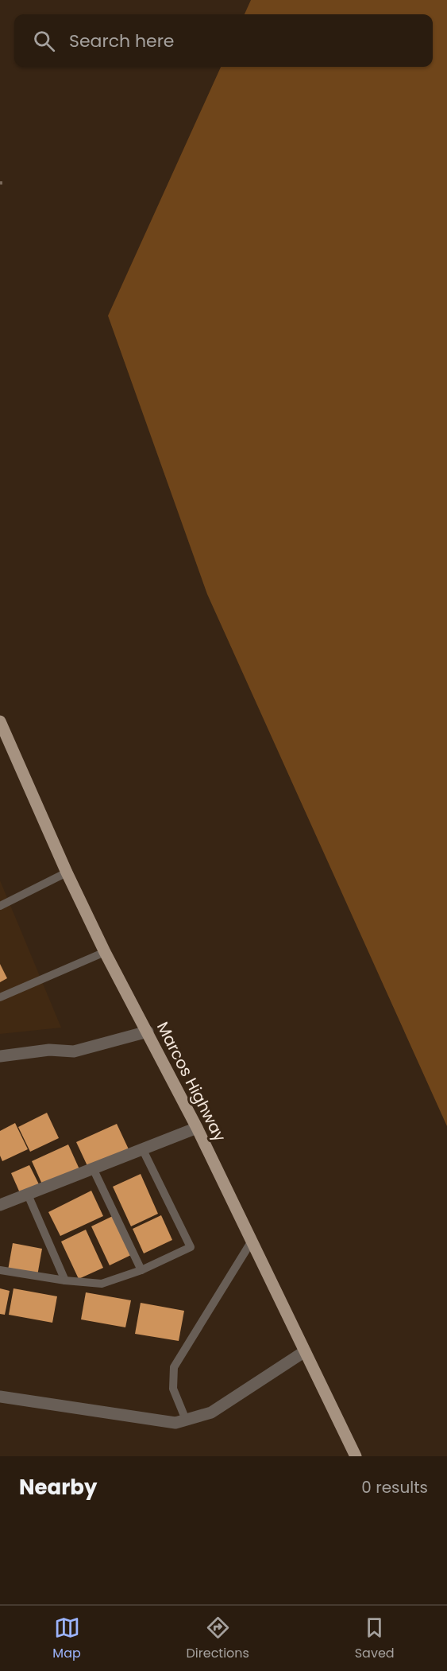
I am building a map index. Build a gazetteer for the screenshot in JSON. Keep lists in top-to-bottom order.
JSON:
{
  "streets": {
    "main road": ["Marcos Highway"]
  },
  "page": {
    "search": "Search here",
    "heading": ["Nearby", "0 results"],
    "nav": ["Map", "Directions", "Saved"]
  }
}
